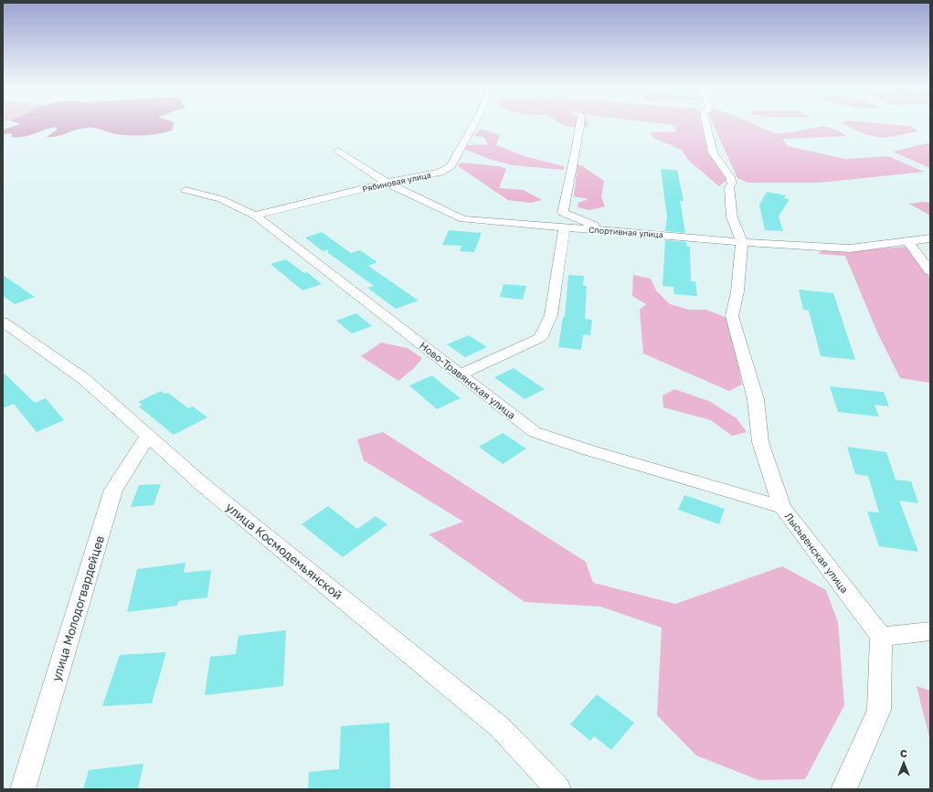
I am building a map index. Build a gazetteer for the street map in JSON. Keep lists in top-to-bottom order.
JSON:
{
  "streets": {
    "street": [
      "Рябиновая улица",
      "Спортивная улица",
      "Ново-Травянская улица",
      "улица Космодемьянской",
      "Лысьвенская улица",
      "улица Молодогвардейцев"
    ]
  },
  "crossings": [
    ["Рябиновая улица", "Спортивная улица"],
    ["Рябиновая улица", "Ново-Травянская улица"],
    ["Спортивная улица", "Лысьвенская улица"],
    ["Ново-Травянская улица", "Лысьвенская улица"],
    ["улица Космодемьянской", "улица Молодогвардейцев"]
  ],
  "north": "top"
}
